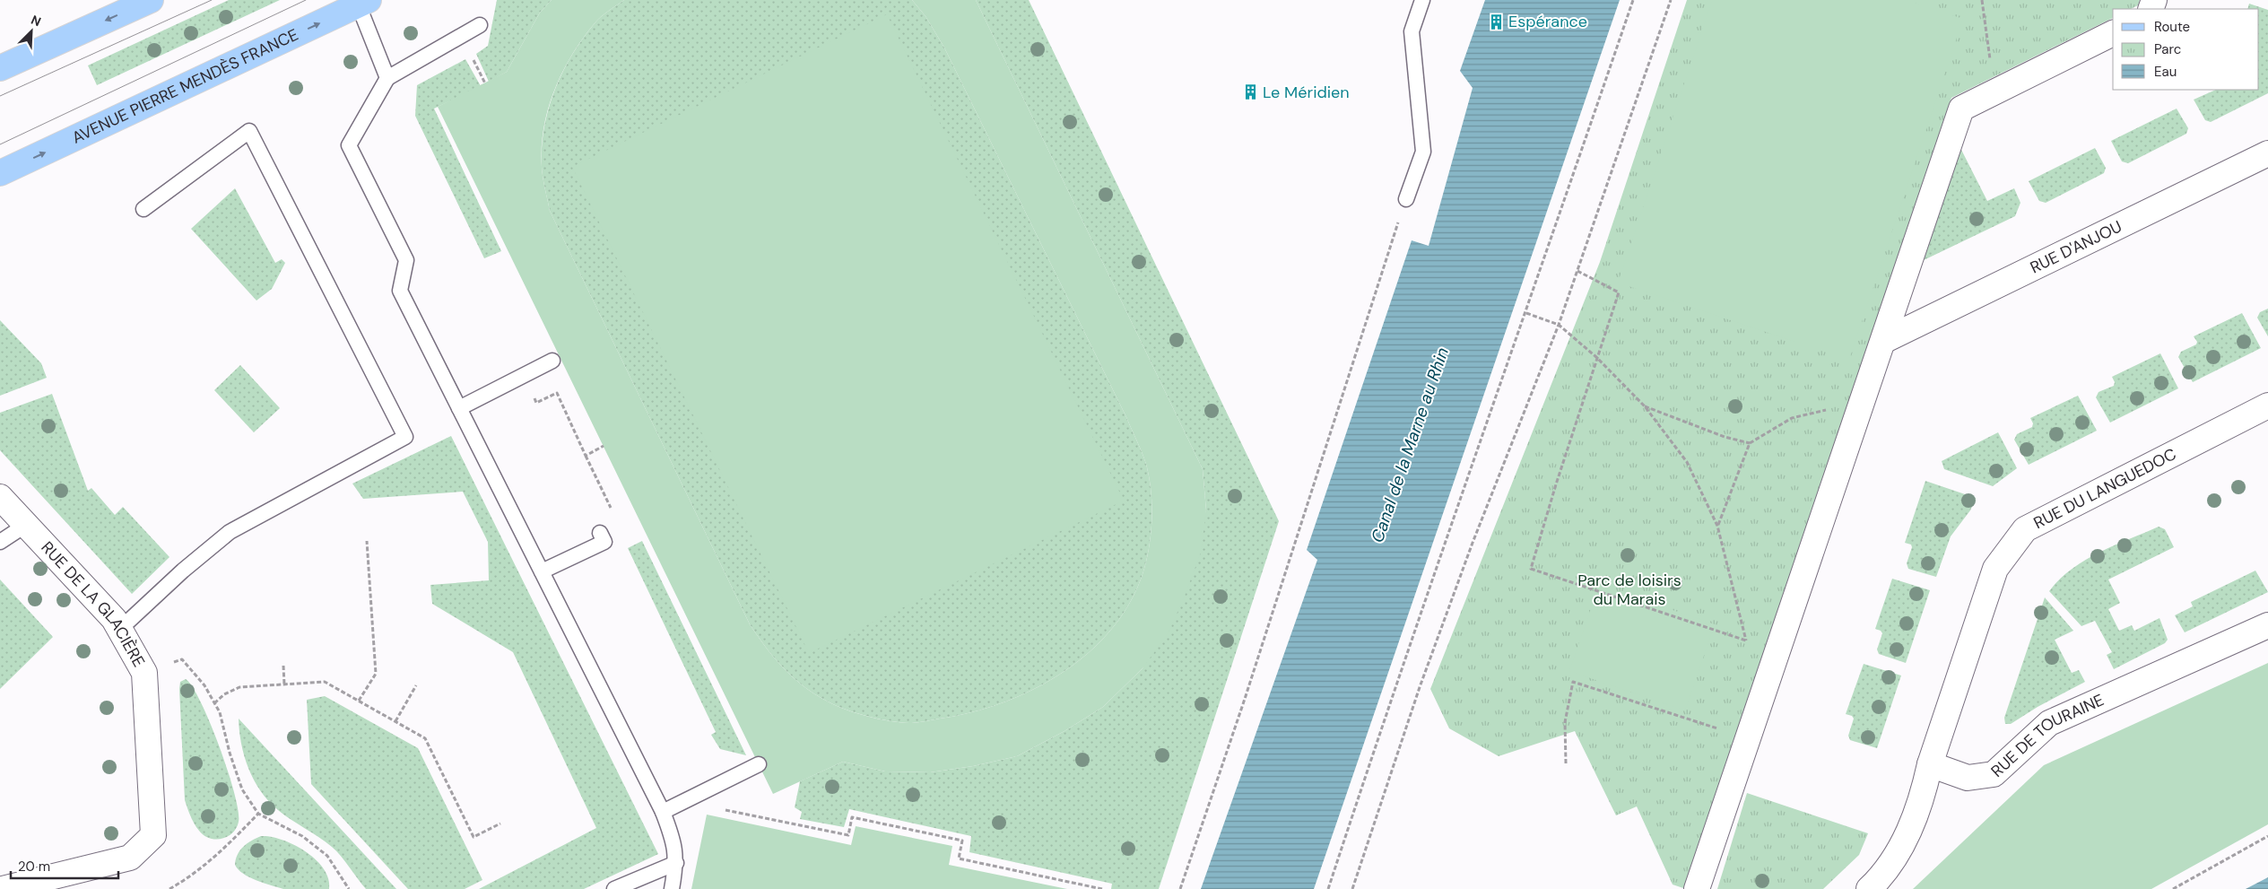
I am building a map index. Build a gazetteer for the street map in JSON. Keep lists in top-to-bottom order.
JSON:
{
  "streets": {
    "main road": ["AVENUE PIERRE MENDÈS FRANCE"],
    "street": [
      "RUE D'ANJOU",
      "RUE DU LANGUEDOC",
      "RUE DE LA GLACIÈRE",
      "RUE DE TOURAINE"
    ]
  },
  "crossings": [
    ["RUE DU LANGUEDOC", "RUE DE TOURAINE"]
  ],
  "water": ["Canal de la Marne au Rhin"],
  "parks": ["Parc de loisirs du Marais"],
  "places": {
    "building": ["Espérance", "Le Méridien"]
  },
  "legend": ["Route", "Parc", "Eau"],
  "scale_bar": "20 m",
  "north": "top right"
}
